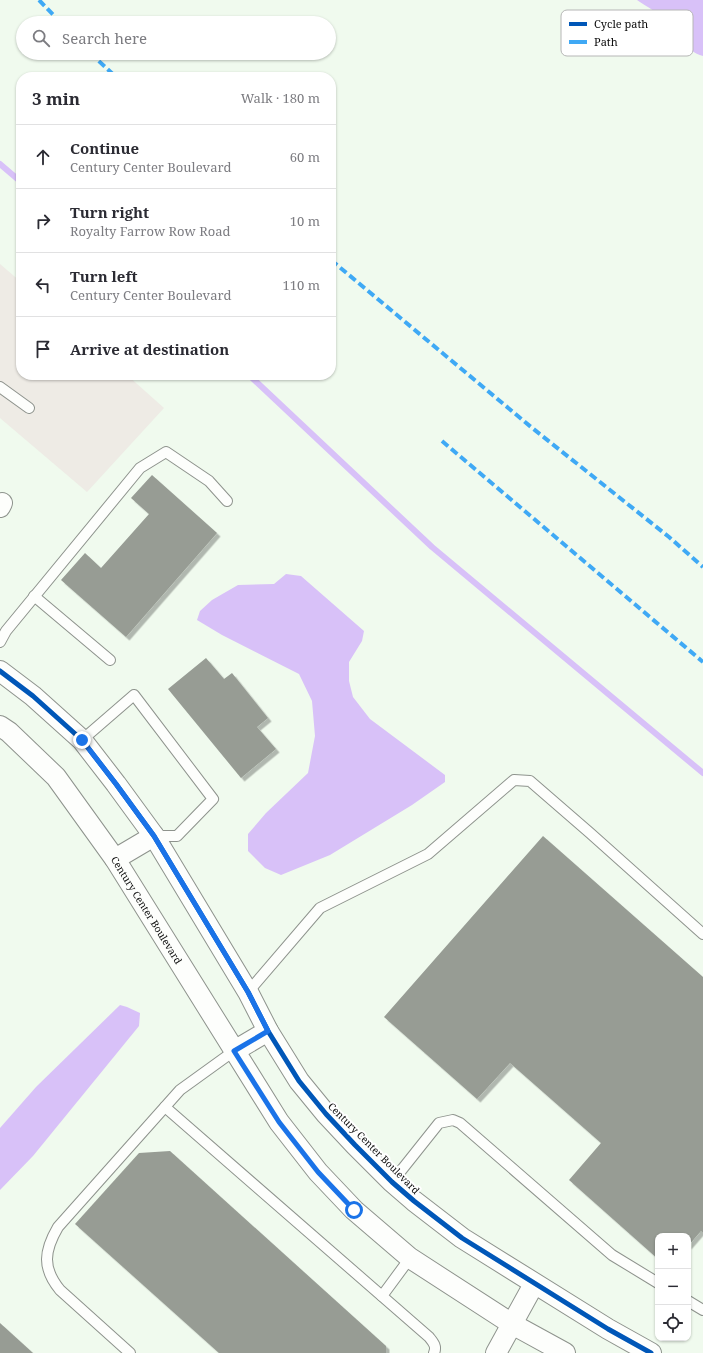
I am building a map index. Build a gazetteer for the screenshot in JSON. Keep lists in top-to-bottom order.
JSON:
{
  "streets": {
    "street": ["Century Center Boulevard"]
  },
  "legend": ["Cycle path", "Path"],
  "page": {
    "search": "Search here",
    "heading": ["3 min", "Walk · 180 m"],
    "list": [
      ["Continue", "Century Center Boulevard", "60 m"],
      ["Turn right", "Royalty Farrow Row Road", "10 m"],
      ["Turn left", "Century Center Boulevard", "110 m"],
      "Arrive at destination"
    ],
    "map_buttons": ["+", "−"]
  }
}
